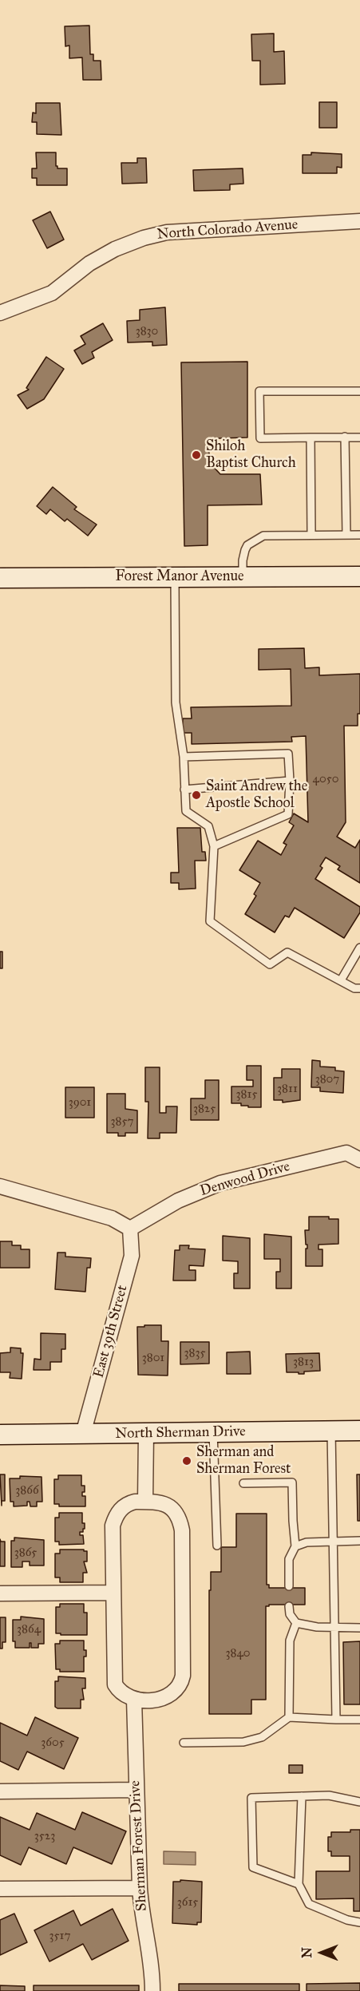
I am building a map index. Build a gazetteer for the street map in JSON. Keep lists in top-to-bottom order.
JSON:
{
  "streets": {
    "main road": ["Forest Manor Avenue", "North Sherman Drive"],
    "street": [
      "North Colorado Avenue",
      "Denwood Drive",
      "East 39th Street",
      "Sherman Forest Drive"
    ]
  },
  "crossings": [
    ["Denwood Drive", "East 39th Street"],
    ["East 39th Street", "North Sherman Drive"]
  ],
  "places": ["Shiloh Baptist Church", "Saint Andrew the Apostle School", "Sherman and Sherman Forest"],
  "house_numbers": [
    "3830",
    "4050",
    "3807",
    "3811",
    "3815",
    "3901",
    "3825",
    "3857",
    "3835",
    "3801",
    "3813",
    "3866",
    "3865",
    "3864",
    "3840",
    "3605",
    "3523",
    "3615",
    "3517"
  ],
  "north": "left"
}
